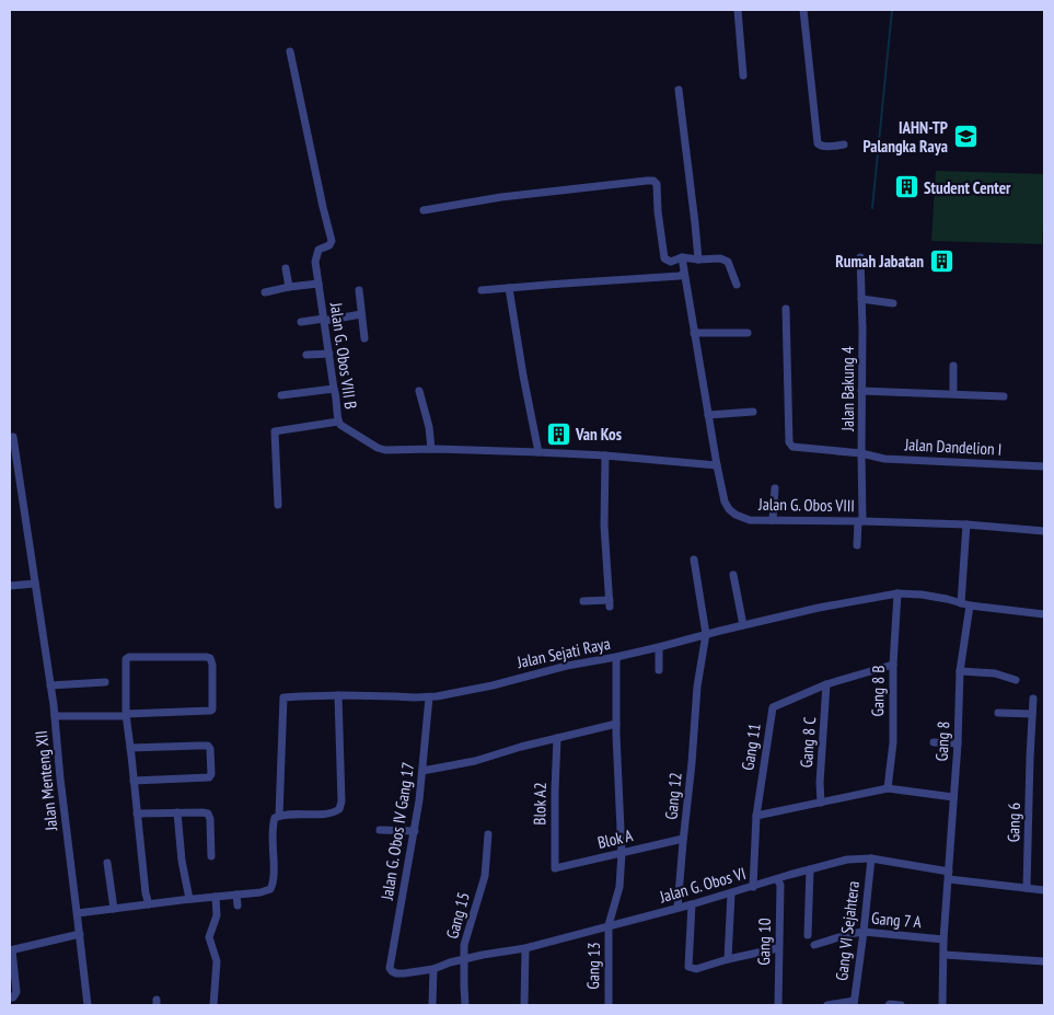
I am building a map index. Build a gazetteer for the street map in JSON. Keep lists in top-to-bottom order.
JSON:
{
  "streets": {
    "street": [
      "Jalan G. Obos VIII B",
      "Jalan Bakung 4",
      "Jalan Dandelion I",
      "Jalan G. Obos VIII",
      "Jalan Sejati Raya",
      "Gang 8 B",
      "Gang 8",
      "Gang 8 C",
      "Gang 11",
      "Jalan Menteng XII",
      "Gang 12",
      "Blok A2",
      "Gang 6",
      "Jalan G. Obos IV Gang 17",
      "Blok A",
      "Jalan G. Obos VI",
      "Gang 15",
      "Gang 7 A",
      "Gang VI Sejahtera",
      "Gang 10",
      "Gang 13"
    ]
  },
  "crossings": [
    ["Jalan G. Obos VIII B", "Jalan G. Obos VIII"],
    ["Jalan Bakung 4", "Jalan Dandelion I"],
    ["Jalan Bakung 4", "Jalan G. Obos VIII"],
    ["Jalan G. Obos VIII", "Gang 8"],
    ["Jalan Sejati Raya", "Gang 8 B"],
    ["Jalan Sejati Raya", "Gang 8"],
    ["Jalan Sejati Raya", "Gang 12"],
    ["Jalan Sejati Raya", "Jalan G. Obos IV Gang 17"],
    ["Jalan Sejati Raya", "Gang 13"],
    ["Gang 8 B", "Gang 11"],
    ["Gang 8", "Jalan G. Obos VI"],
    ["Gang 8", "Gang 7 A"],
    ["Gang 8 C", "Gang 11"],
    ["Gang 11", "Jalan G. Obos VI"],
    ["Gang 12", "Blok A"],
    ["Gang 12", "Jalan G. Obos VI"],
    ["Blok A2", "Blok A"],
    ["Gang 6", "Jalan G. Obos VI"],
    ["Jalan G. Obos IV Gang 17", "Jalan G. Obos VI"],
    ["Blok A", "Gang 13"],
    ["Jalan G. Obos VI", "Gang 15"],
    ["Jalan G. Obos VI", "Gang VI Sejahtera"],
    ["Jalan G. Obos VI", "Gang 10"],
    ["Jalan G. Obos VI", "Gang 13"],
    ["Gang 7 A", "Gang VI Sejahtera"]
  ],
  "places": {
    "school or university": ["IAHN-TP Palangka Raya"],
    "building": ["Student Center", "Rumah Jabatan", "Van Kos"]
  }
}
